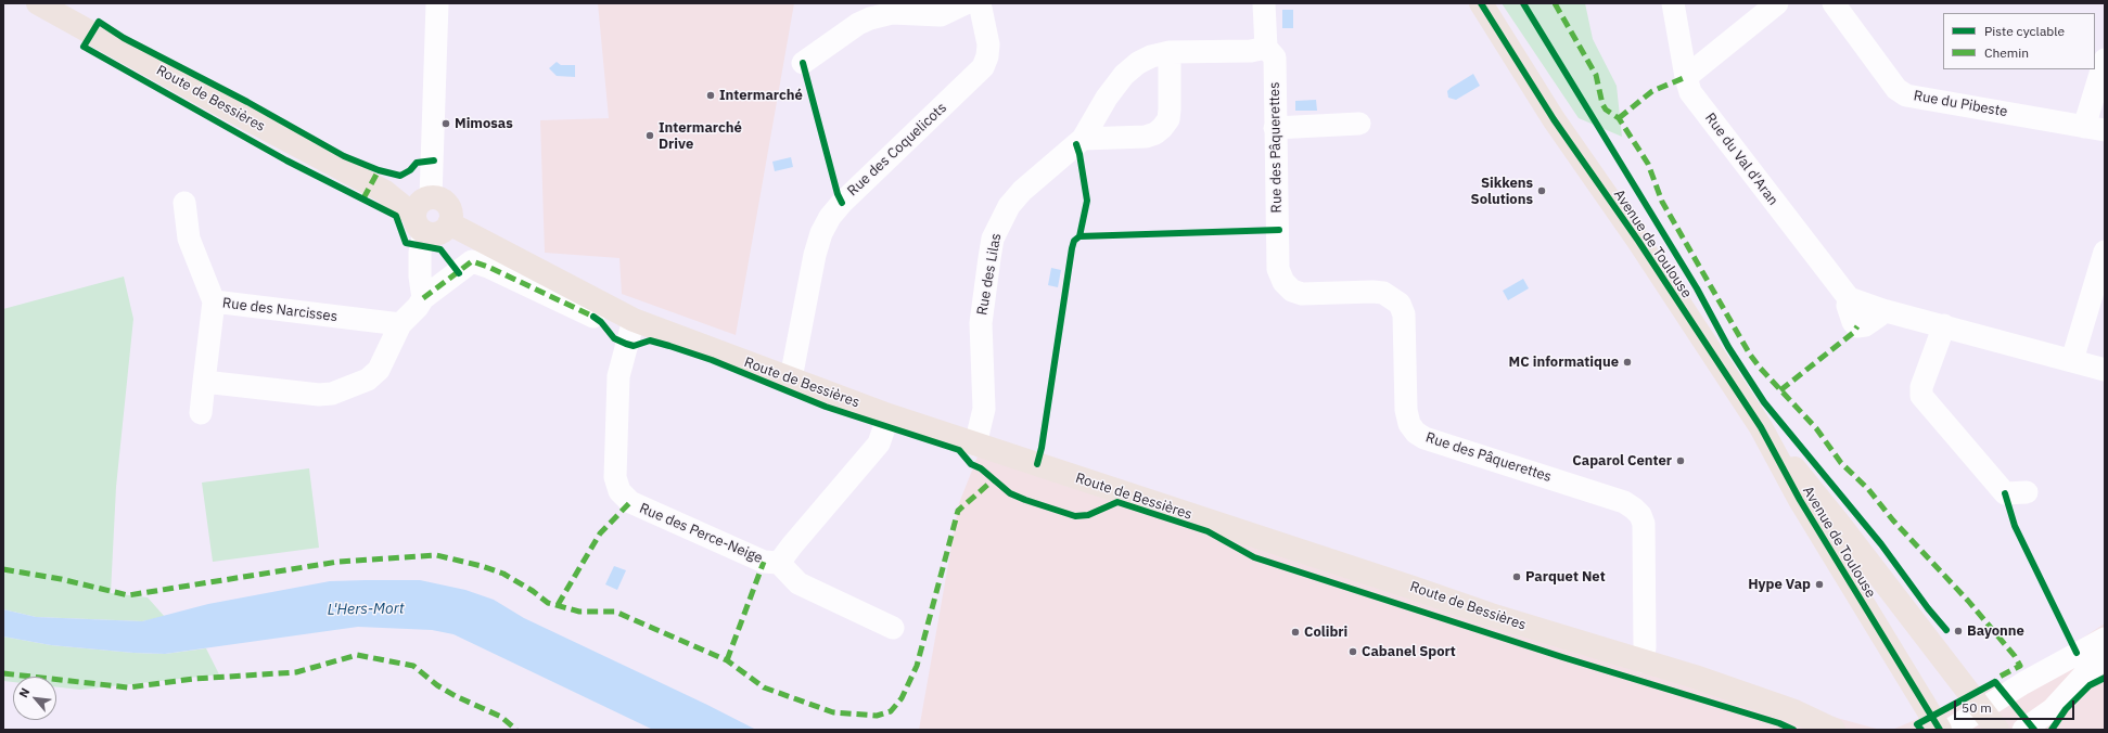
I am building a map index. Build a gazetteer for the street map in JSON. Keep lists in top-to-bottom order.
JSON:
{
  "streets": {
    "main road": ["Route de Bessières", "Avenue de Toulouse"],
    "street": [
      "Rue du Pibeste",
      "Rue des Pâquerettes",
      "Rue des Coquelicots",
      "Rue du Val d'Aran",
      "Rue des Lilas",
      "Rue des Narcisses",
      "Rue des Perce-Neige"
    ]
  },
  "crossings": [
    ["Route de Bessières", "Rue des Pâquerettes"],
    ["Route de Bessières", "Rue des Coquelicots"],
    ["Route de Bessières", "Rue des Lilas"],
    ["Route de Bessières", "Rue des Perce-Neige"],
    ["Rue des Pâquerettes", "Rue des Lilas"]
  ],
  "water": ["L'Hers-Mort"],
  "places": [
    "Intermarché",
    "Mimosas",
    "Intermarché Drive",
    "Sikkens Solutions",
    "MC informatique",
    "Caparol Center",
    "Parquet Net",
    "Hype Vap",
    "Bayonne",
    "Colibri",
    "Cabanel Sport"
  ],
  "legend": ["Piste cyclable", "Chemin"],
  "scale_bar": "50 m",
  "north": "top left"
}
